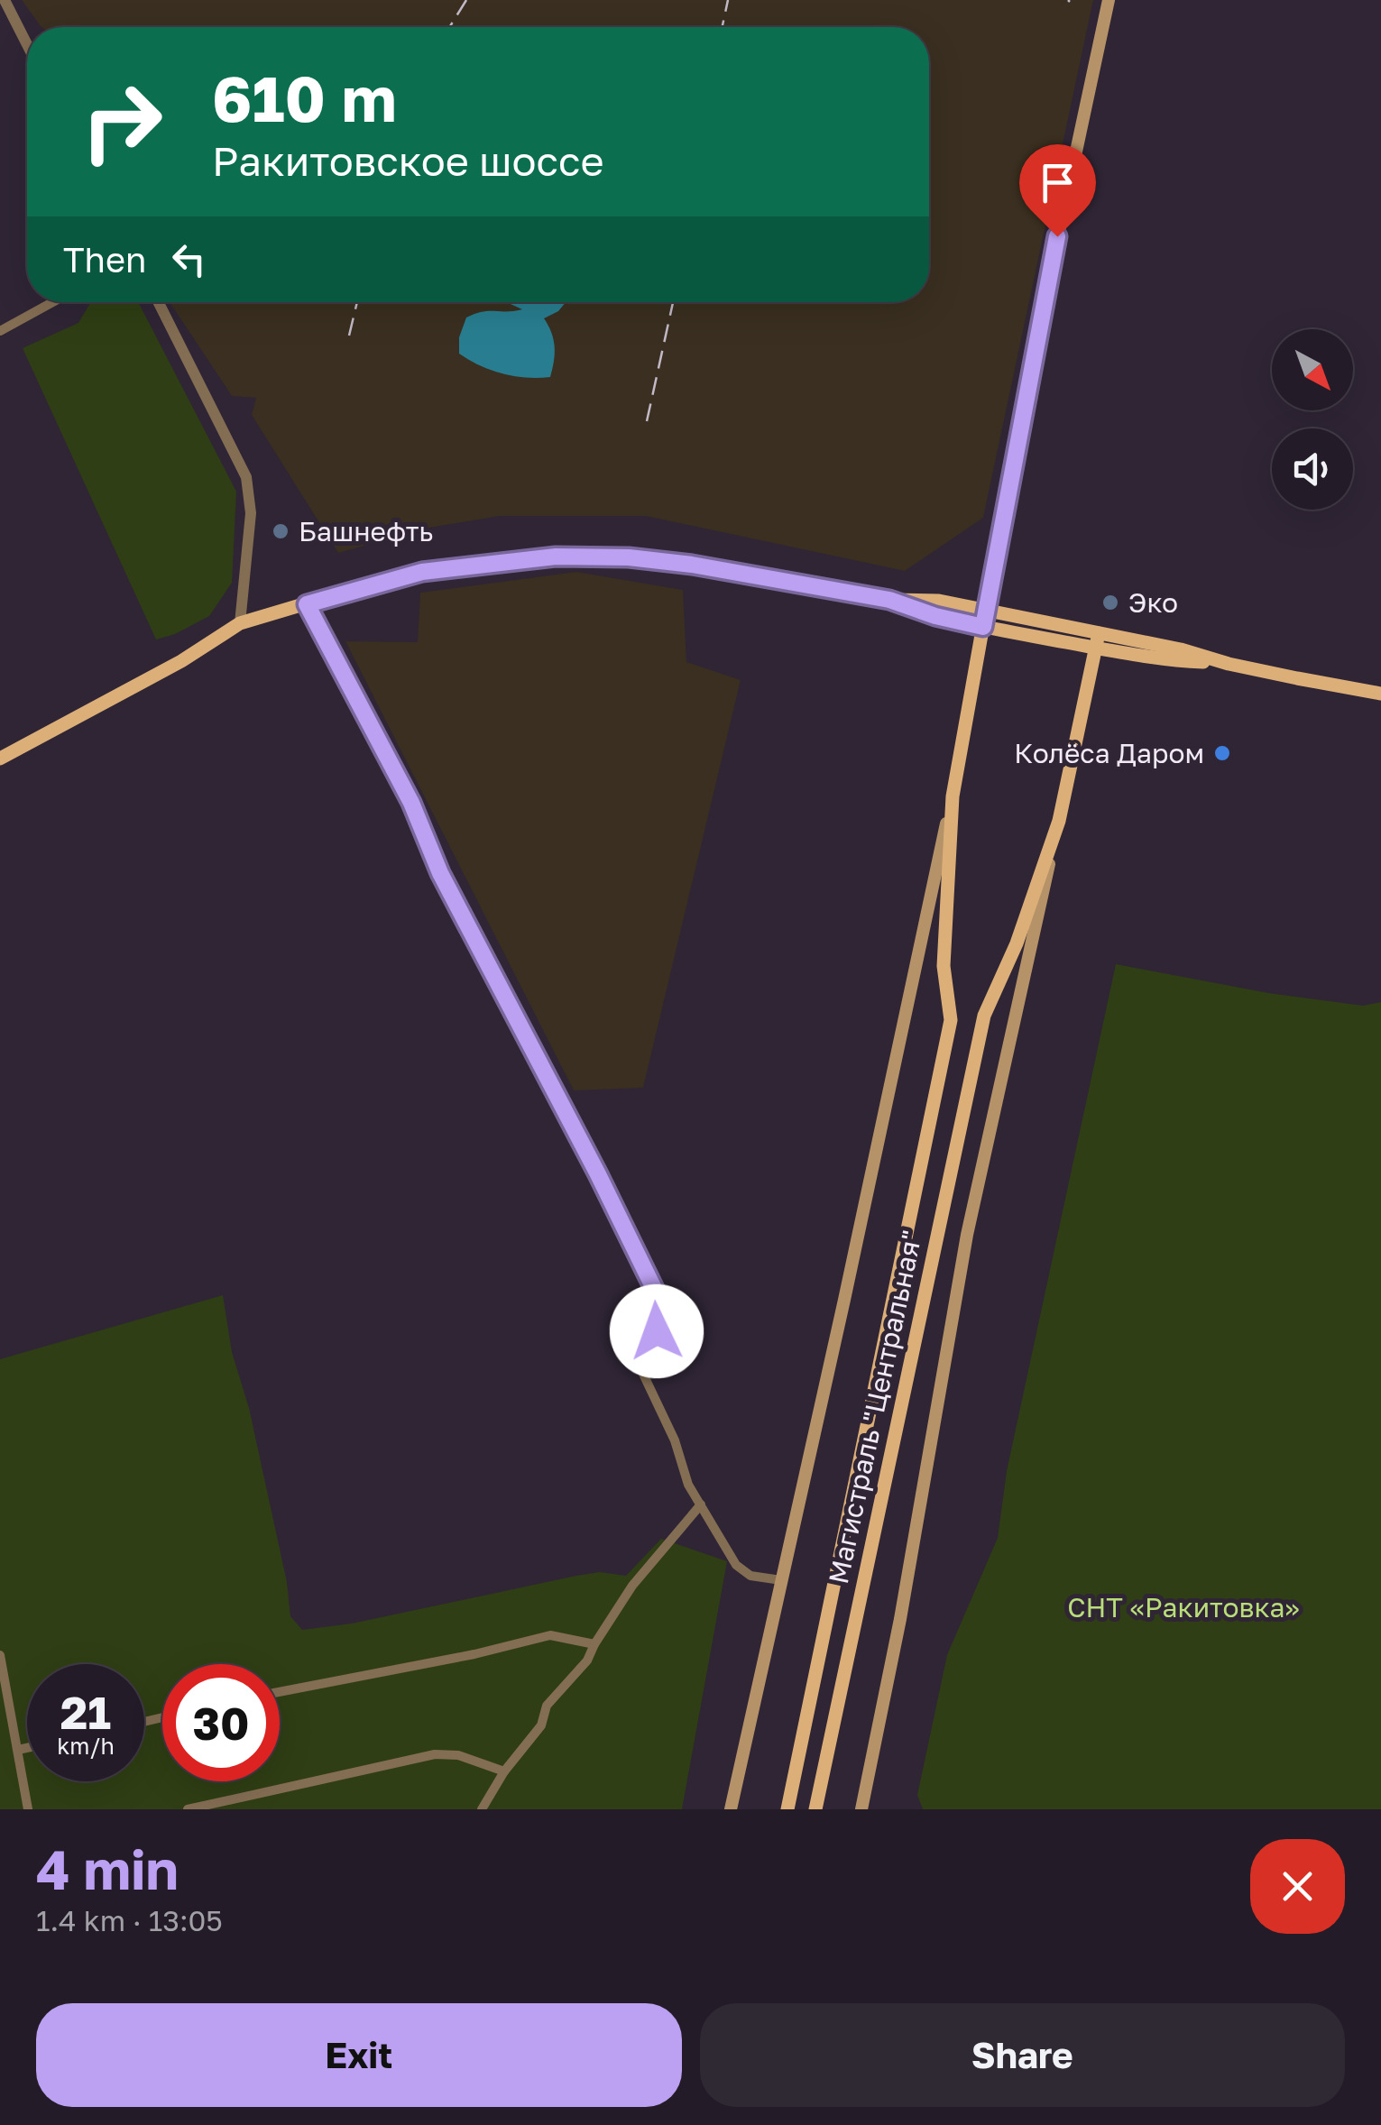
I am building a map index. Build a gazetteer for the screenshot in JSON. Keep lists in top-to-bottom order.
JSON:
{
  "streets": {
    "main road": ["Магистраль \"Центральная\""]
  },
  "parks": ["СНТ «Ракитовка»"],
  "places": ["Башнефть", "Эко", "Колёса Даром"],
  "north": "bottom right",
  "page": {
    "turn": ["610 m", "Ракитовское шоссе"],
    "then": "Then",
    "speed": "21 km/h",
    "limit": "30",
    "heading": ["4 min", "1.4 km · 13:05"],
    "buttons": ["Exit", "Share"]
  }
}
